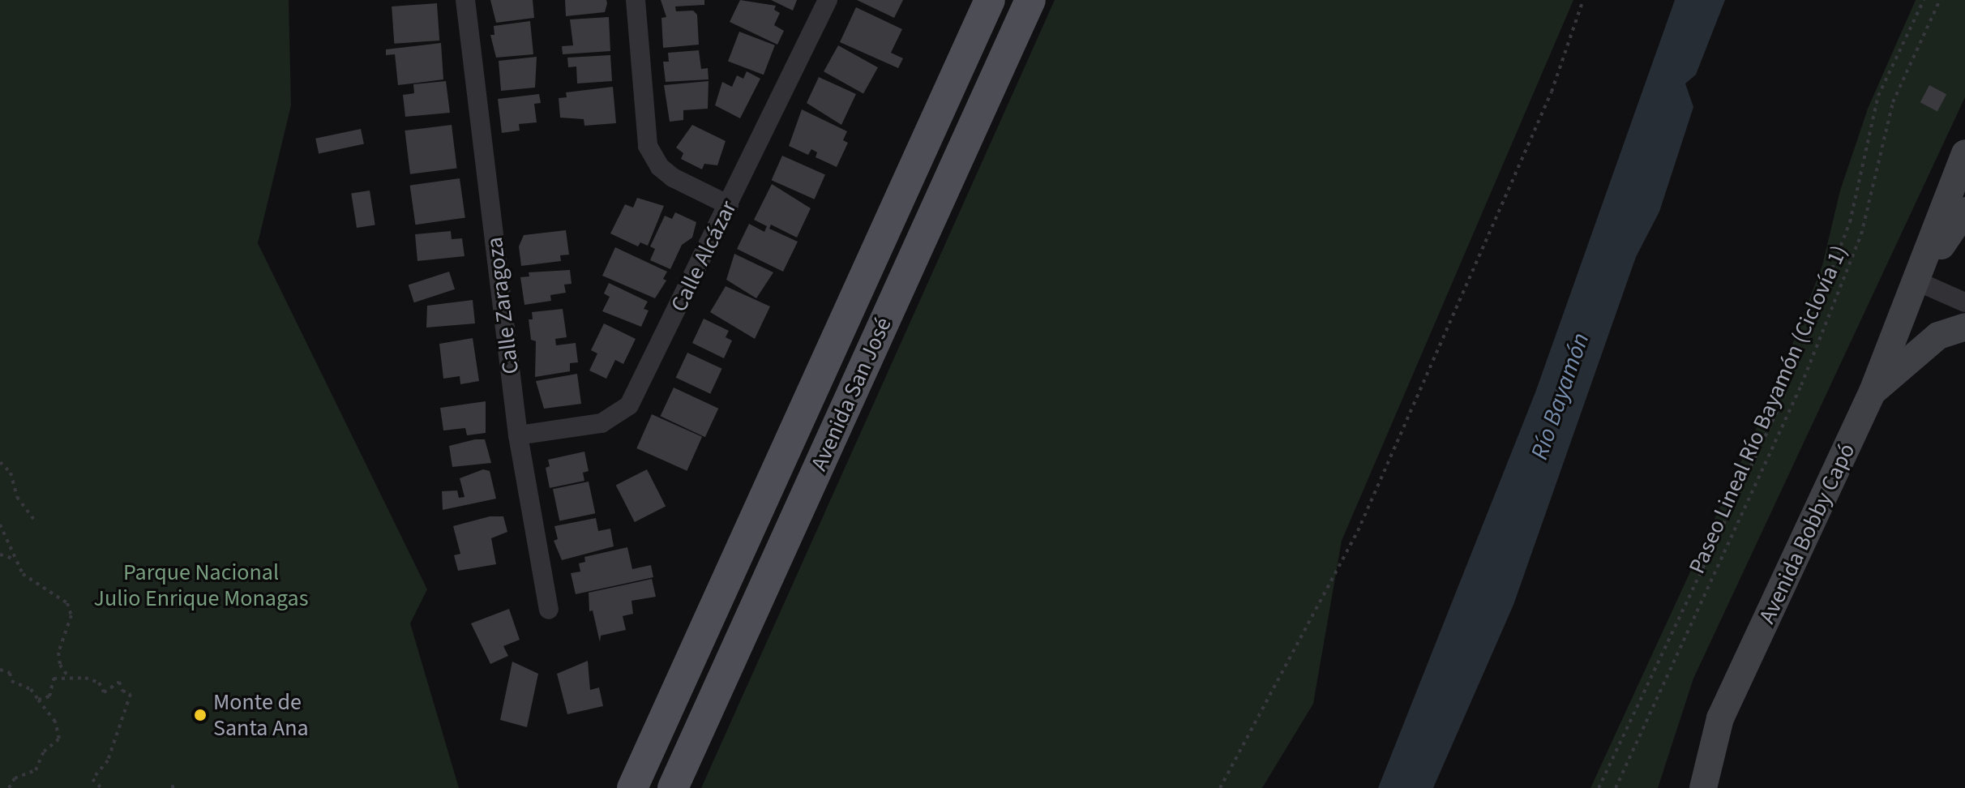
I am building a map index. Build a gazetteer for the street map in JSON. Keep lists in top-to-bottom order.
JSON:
{
  "streets": {
    "main road": ["Avenida San José"],
    "street": ["Calle Alcázar", "Calle Zaragoza", "Avenida Bobby Capó"],
    "path": ["Paseo Lineal Río Bayamón (Ciclovía 1)"]
  },
  "crossings": [
    ["Calle Alcázar", "Calle Zaragoza"]
  ],
  "water": ["Río Bayamón"],
  "parks": ["Parque Nacional Julio Enrique Monagas"],
  "places": ["Monte de Santa Ana"]
}
